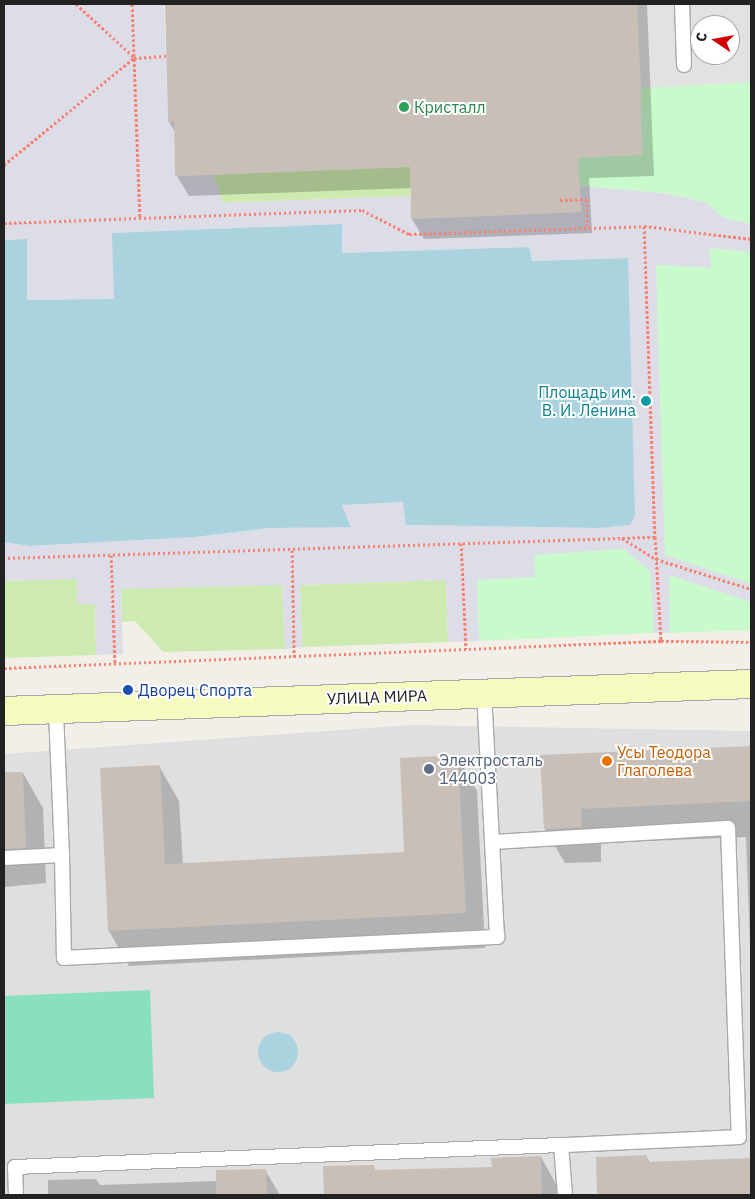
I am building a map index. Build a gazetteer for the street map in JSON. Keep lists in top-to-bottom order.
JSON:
{
  "streets": {
    "main road": ["УЛИЦА МИРА"]
  },
  "places": [
    "Кристалл",
    "Площадь им. В. И. Ленина",
    "Дворец Спорта",
    "Усы Теодора Глаголева",
    "Электросталь 144003"
  ],
  "north": "left"
}
